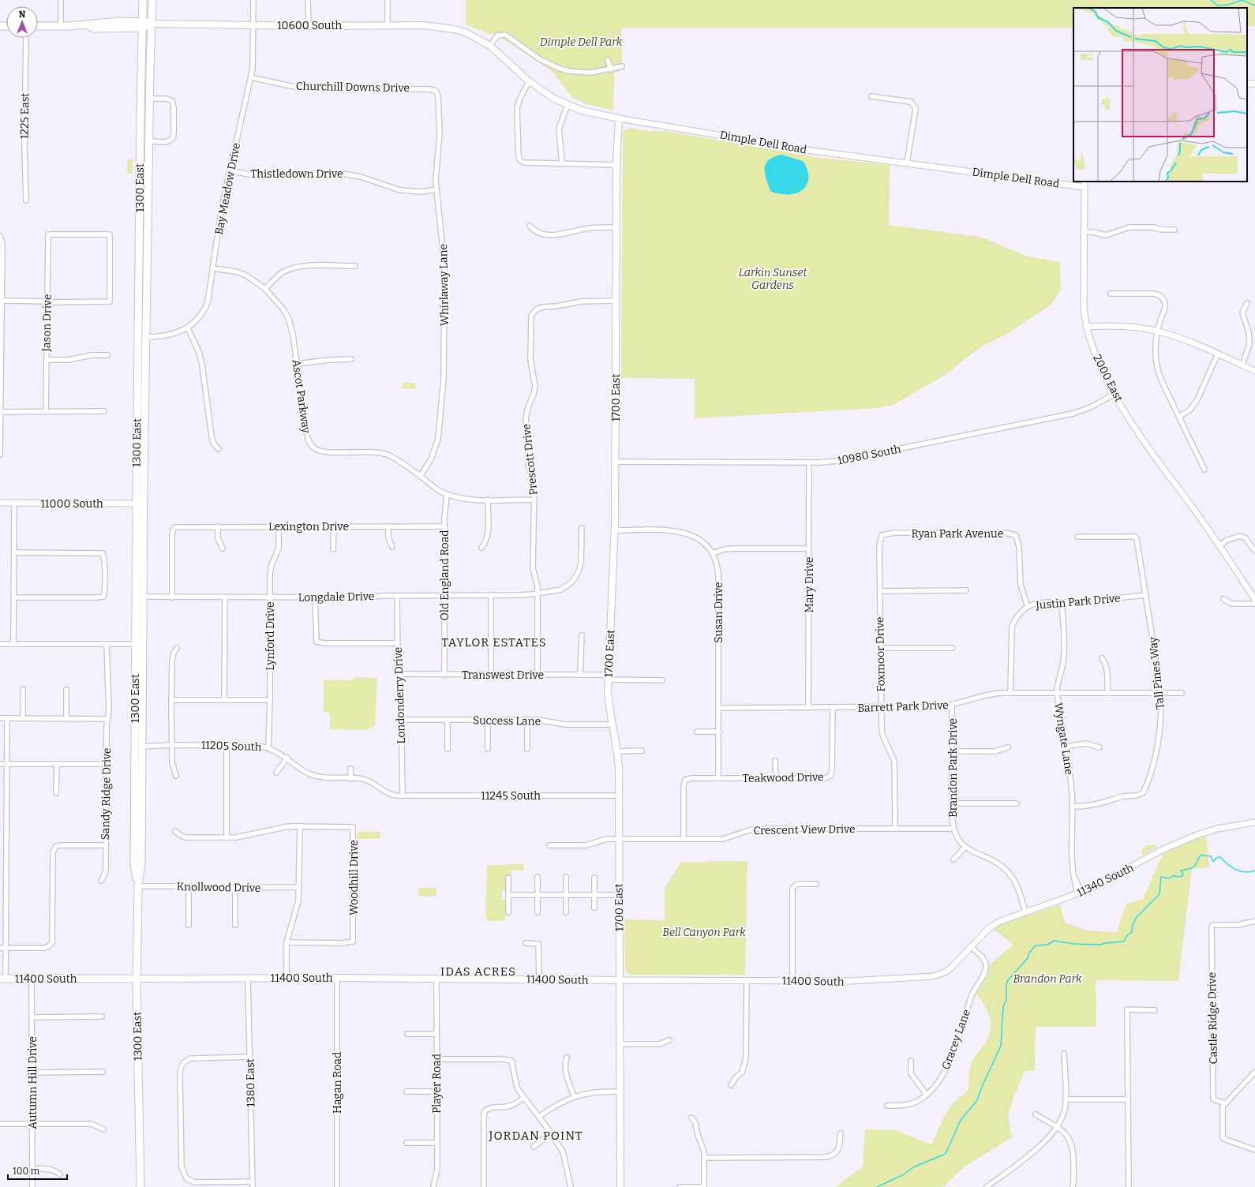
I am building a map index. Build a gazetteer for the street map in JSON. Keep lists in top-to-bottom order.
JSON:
{
  "streets": {
    "main road": [
      "10600 South",
      "Dimple Dell Road",
      "1300 East",
      "1700 East",
      "11400 South"
    ],
    "street": [
      "Churchill Downs Drive",
      "1225 East",
      "Thistledown Drive",
      "Bay Meadow Drive",
      "Whirlaway Lane",
      "Jason Drive",
      "2000 East",
      "Ascot Parkway",
      "10980 South",
      "Prescott Drive",
      "11000 South",
      "Lexington Drive",
      "Ryan Park Avenue",
      "Old England Road",
      "Mary Drive",
      "Longdale Drive",
      "Justin Park Drive",
      "Susan Drive",
      "Lynford Drive",
      "Foxmoor Drive",
      "Tall Pines Way",
      "Transwest Drive",
      "Londonderry Drive",
      "Barrett Park Drive",
      "Success Lane",
      "Wyngate Lane",
      "11205 South",
      "Brandon Park Drive",
      "Teakwood Drive",
      "Sandy Ridge Drive",
      "11245 South",
      "Crescent View Drive",
      "Woodhill Drive",
      "11340 South",
      "Knollwood Drive",
      "Castle Ridge Drive",
      "Gracey Lane",
      "Autumn Hill Drive",
      "1380 East",
      "Hagan Road",
      "Player Road"
    ]
  },
  "crossings": [
    ["10600 South", "Dimple Dell Road"],
    ["10600 South", "1300 East"],
    ["10600 South", "Bay Meadow Drive"],
    ["Churchill Downs Drive", "Bay Meadow Drive"],
    ["Churchill Downs Drive", "Whirlaway Lane"],
    ["Dimple Dell Road", "2000 East"],
    ["Dimple Dell Road", "1700 East"],
    ["Thistledown Drive", "Bay Meadow Drive"],
    ["Thistledown Drive", "Whirlaway Lane"],
    ["1300 East", "Bay Meadow Drive"],
    ["1300 East", "11000 South"],
    ["1300 East", "Longdale Drive"],
    ["1300 East", "11205 South"],
    ["1300 East", "Knollwood Drive"],
    ["1300 East", "11400 South"],
    ["Bay Meadow Drive", "Ascot Parkway"],
    ["Whirlaway Lane", "Ascot Parkway"],
    ["2000 East", "10980 South"],
    ["Ascot Parkway", "Prescott Drive"],
    ["Ascot Parkway", "Old England Road"],
    ["1700 East", "10980 South"],
    ["1700 East", "Prescott Drive"],
    ["1700 East", "Susan Drive"],
    ["1700 East", "Transwest Drive"],
    ["1700 East", "Success Lane"],
    ["1700 East", "11245 South"],
    ["1700 East", "Crescent View Drive"],
    ["1700 East", "11400 South"],
    ["10980 South", "Mary Drive"],
    ["Prescott Drive", "Longdale Drive"],
    ["Prescott Drive", "Transwest Drive"],
    ["Lexington Drive", "Old England Road"],
    ["Lexington Drive", "Longdale Drive"],
    ["Lexington Drive", "Lynford Drive"],
    ["Ryan Park Avenue", "Justin Park Drive"],
    ["Ryan Park Avenue", "Foxmoor Drive"],
    ["Old England Road", "Longdale Drive"],
    ["Old England Road", "Transwest Drive"],
    ["Mary Drive", "Barrett Park Drive"],
    ["Longdale Drive", "Lynford Drive"],
    ["Longdale Drive", "Londonderry Drive"],
    ["Justin Park Drive", "Tall Pines Way"],
    ["Justin Park Drive", "Barrett Park Drive"],
    ["Justin Park Drive", "Wyngate Lane"],
    ["Susan Drive", "Barrett Park Drive"],
    ["Susan Drive", "Teakwood Drive"],
    ["Lynford Drive", "11205 South"],
    ["Foxmoor Drive", "Barrett Park Drive"],
    ["Foxmoor Drive", "Crescent View Drive"],
    ["Tall Pines Way", "Barrett Park Drive"],
    ["Tall Pines Way", "Wyngate Lane"],
    ["Transwest Drive", "Londonderry Drive"],
    ["Londonderry Drive", "Success Lane"],
    ["Londonderry Drive", "11205 South"],
    ["Londonderry Drive", "11245 South"],
    ["Barrett Park Drive", "Wyngate Lane"],
    ["Barrett Park Drive", "Brandon Park Drive"],
    ["Barrett Park Drive", "Teakwood Drive"],
    ["Wyngate Lane", "11340 South"],
    ["11205 South", "11245 South"],
    ["Brandon Park Drive", "Crescent View Drive"],
    ["Brandon Park Drive", "11340 South"],
    ["Teakwood Drive", "Crescent View Drive"],
    ["11340 South", "11400 South"],
    ["11340 South", "Gracey Lane"],
    ["11400 South", "Gracey Lane"],
    ["11400 South", "Autumn Hill Drive"],
    ["11400 South", "1380 East"],
    ["11400 South", "Hagan Road"],
    ["11400 South", "Player Road"]
  ],
  "districts": ["TAYLOR ESTATES", "IDAS ACRES", "JORDAN POINT"],
  "parks": [
    "Dimple Dell Park",
    "Larkin Sunset Gardens",
    "Bell Canyon Park",
    "Brandon Park"
  ],
  "scale_bar": "100 m",
  "north": "top"
}
